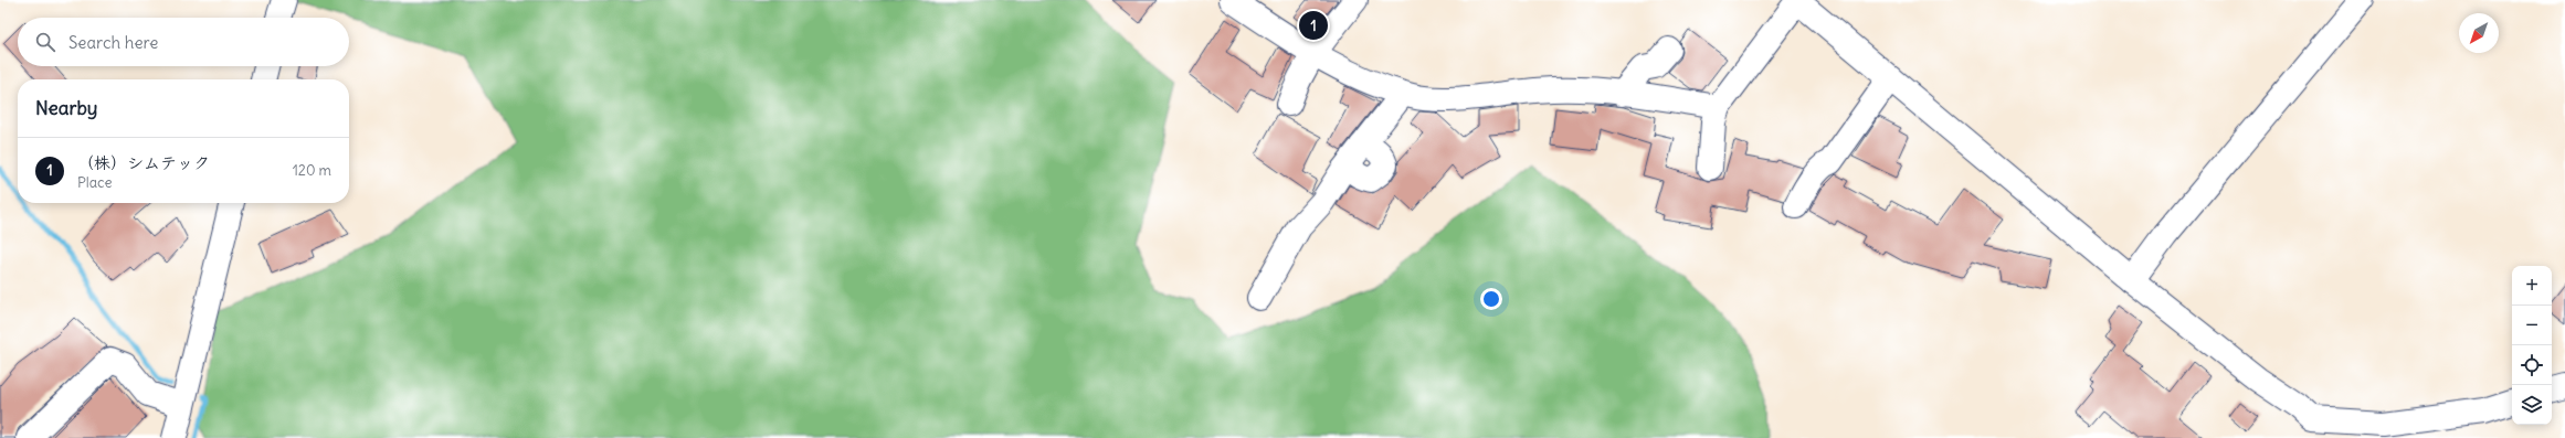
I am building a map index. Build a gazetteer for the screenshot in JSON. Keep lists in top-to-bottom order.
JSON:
{
  "north": "bottom left",
  "page": {
    "pins": "1",
    "search": "Search here",
    "heading": "Nearby",
    "list": [
      {
        "mark": "1",
        "name": "（株）シムテック",
        "note": "Place",
        "value": "120 m"
      }
    ],
    "map_buttons": ["+", "−"]
  }
}
